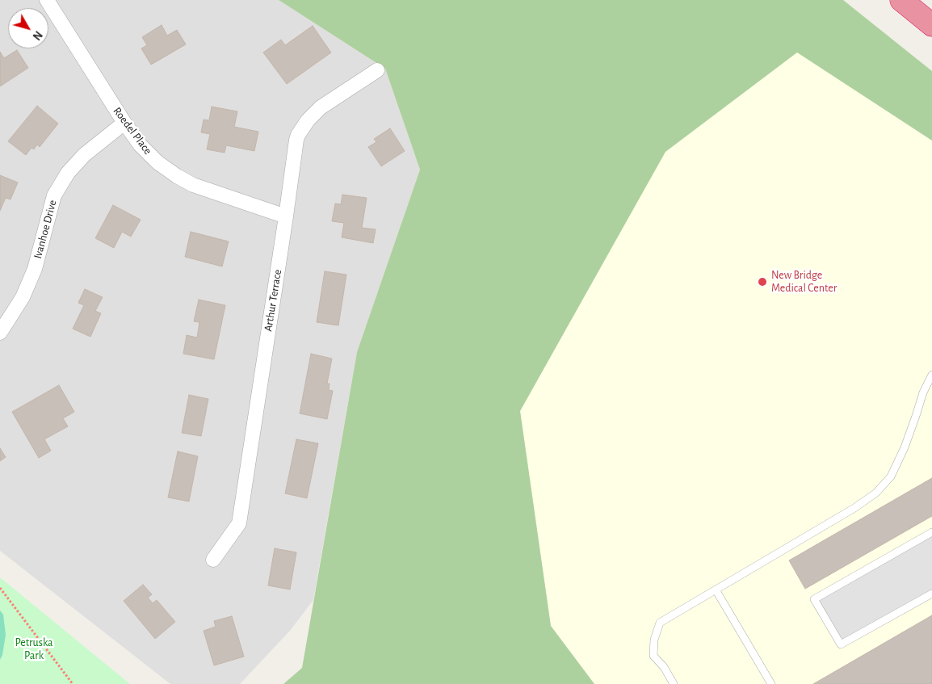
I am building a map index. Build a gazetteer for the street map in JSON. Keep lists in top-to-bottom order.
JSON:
{
  "streets": {
    "street": ["Roedel Place", "Ivanhoe Drive", "Arthur Terrace"]
  },
  "crossings": [
    ["Roedel Place", "Ivanhoe Drive"],
    ["Roedel Place", "Arthur Terrace"]
  ],
  "parks": ["Petruska Park"],
  "places": ["New Bridge Medical Center"],
  "north": "bottom right"
}
